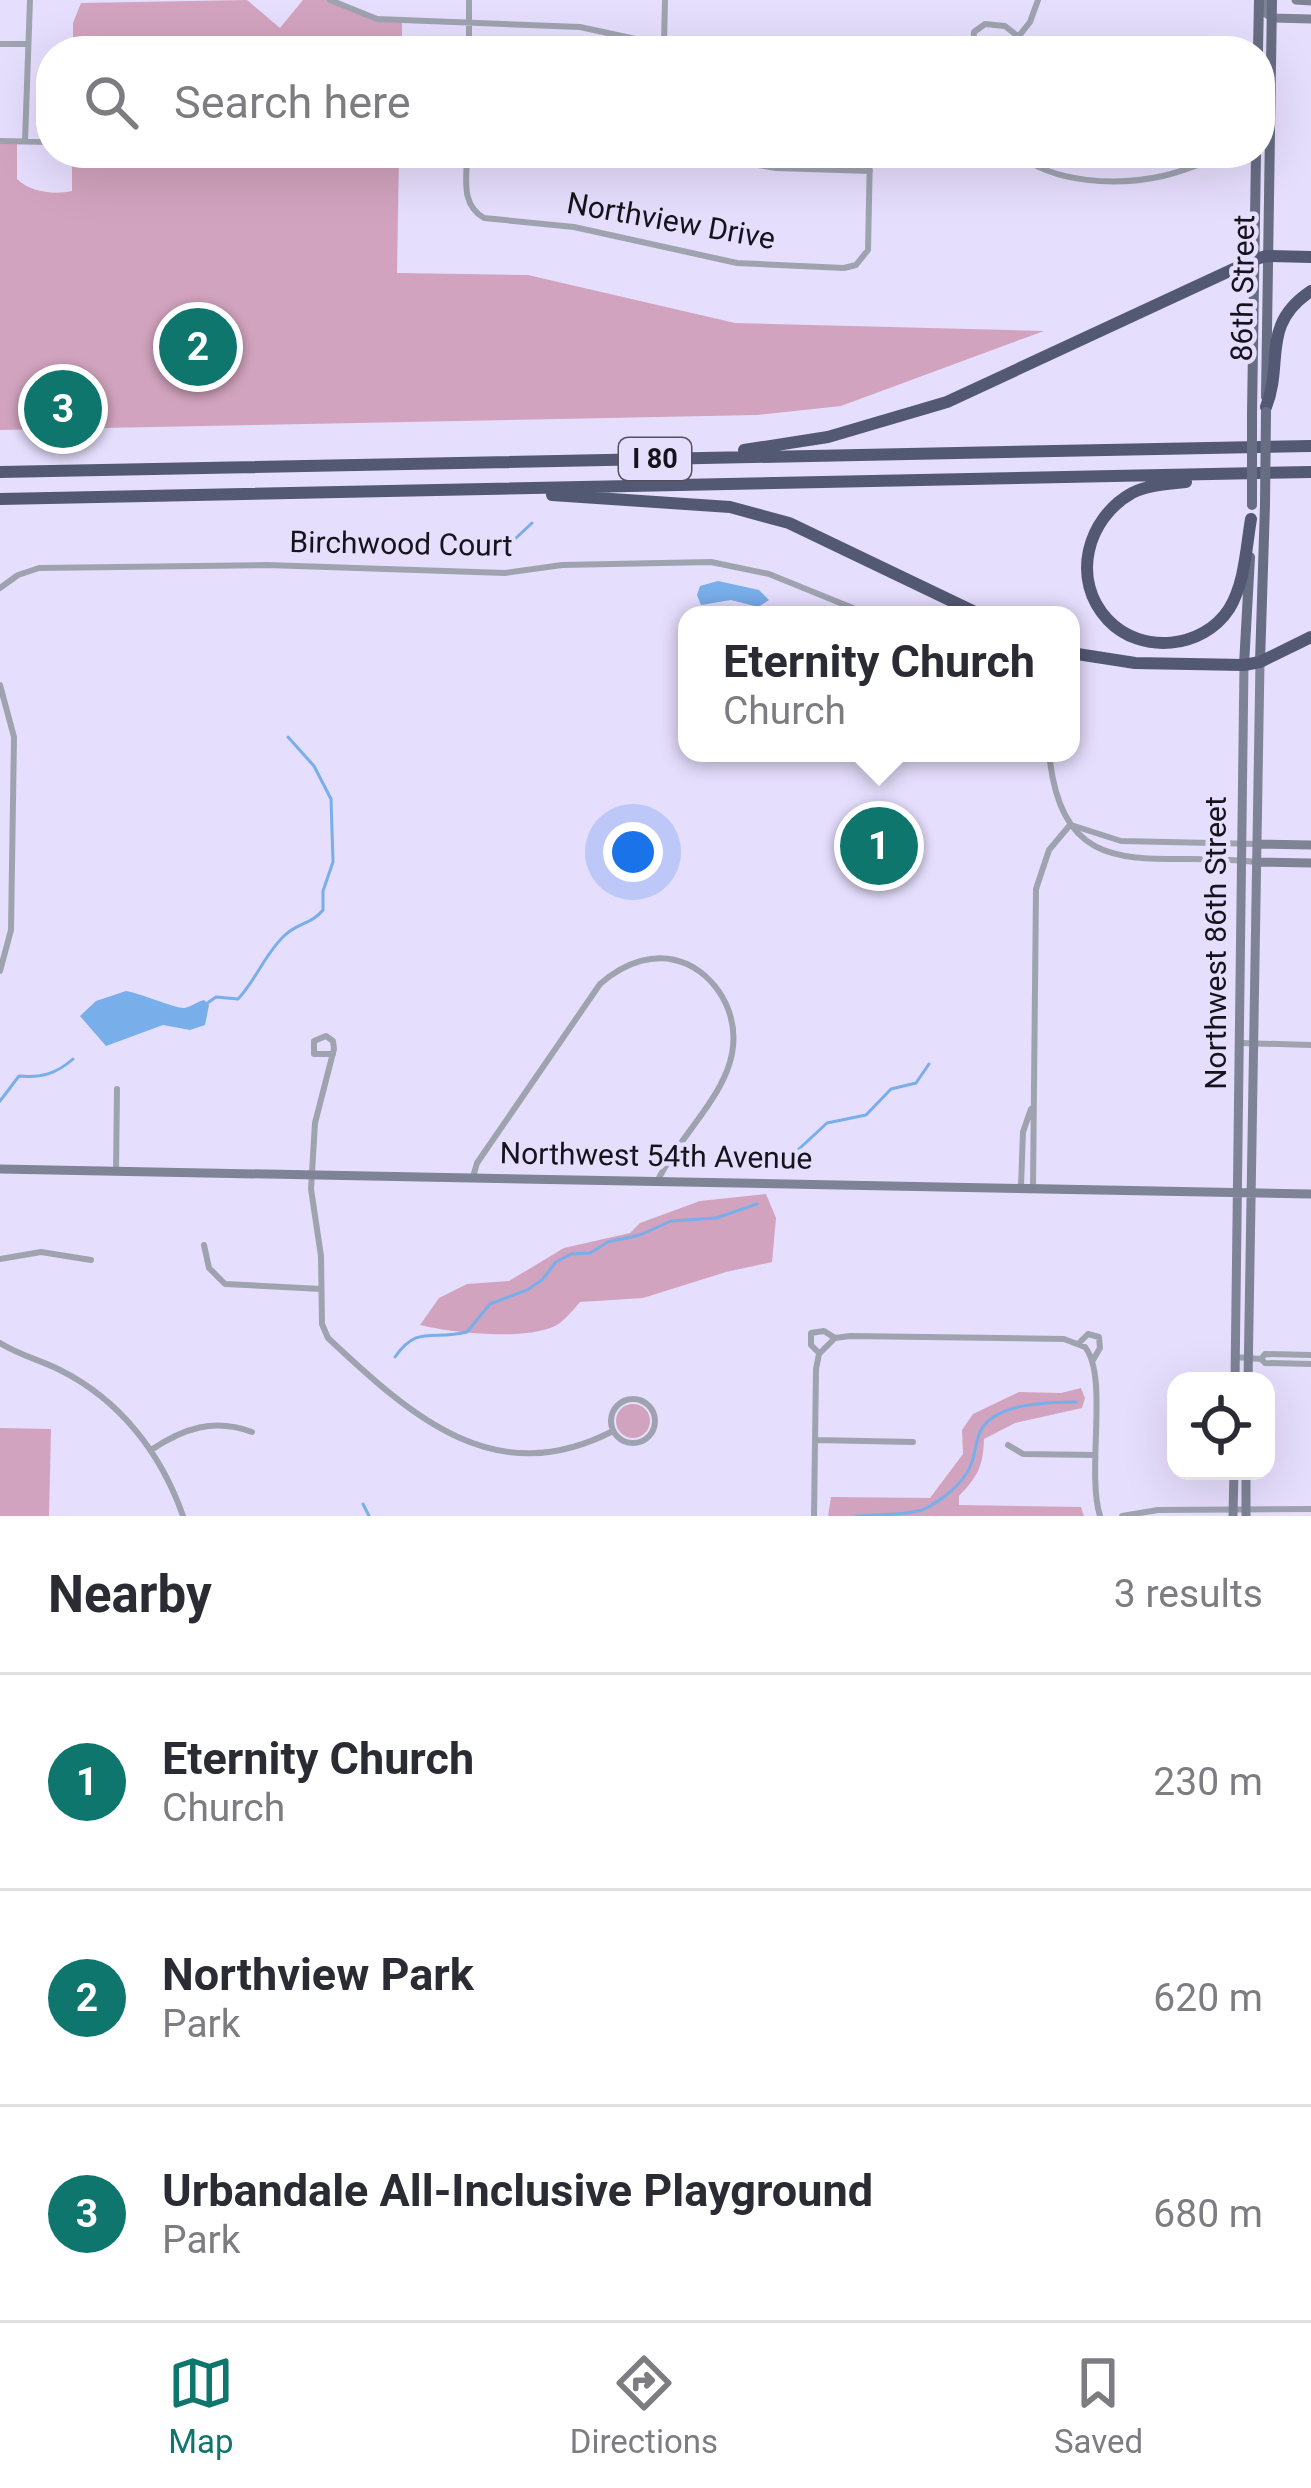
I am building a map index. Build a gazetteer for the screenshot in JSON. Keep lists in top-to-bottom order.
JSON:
{
  "streets": {
    "highway": ["I 80"],
    "main road": ["86th Street", "Northwest 86th Street", "Northwest 54th Avenue"],
    "street": ["Northview Drive", "Birchwood Court"]
  },
  "crossings": [
    ["86th Street", "Northwest 86th Street"],
    ["Northwest 86th Street", "Northwest 54th Avenue"]
  ],
  "page": {
    "search": "Search here",
    "pins": ["2", "3", "1"],
    "popup": ["Eternity Church", "Church"],
    "heading": ["Nearby", "3 results"],
    "list": [
      {
        "mark": "1",
        "name": "Eternity Church",
        "note": "Church",
        "value": "230 m"
      },
      {
        "mark": "2",
        "name": "Northview Park",
        "note": "Park",
        "value": "620 m"
      },
      {
        "mark": "3",
        "name": "Urbandale All-Inclusive Playground",
        "note": "Park",
        "value": "680 m"
      }
    ],
    "nav": ["Map", "Directions", "Saved"]
  }
}
